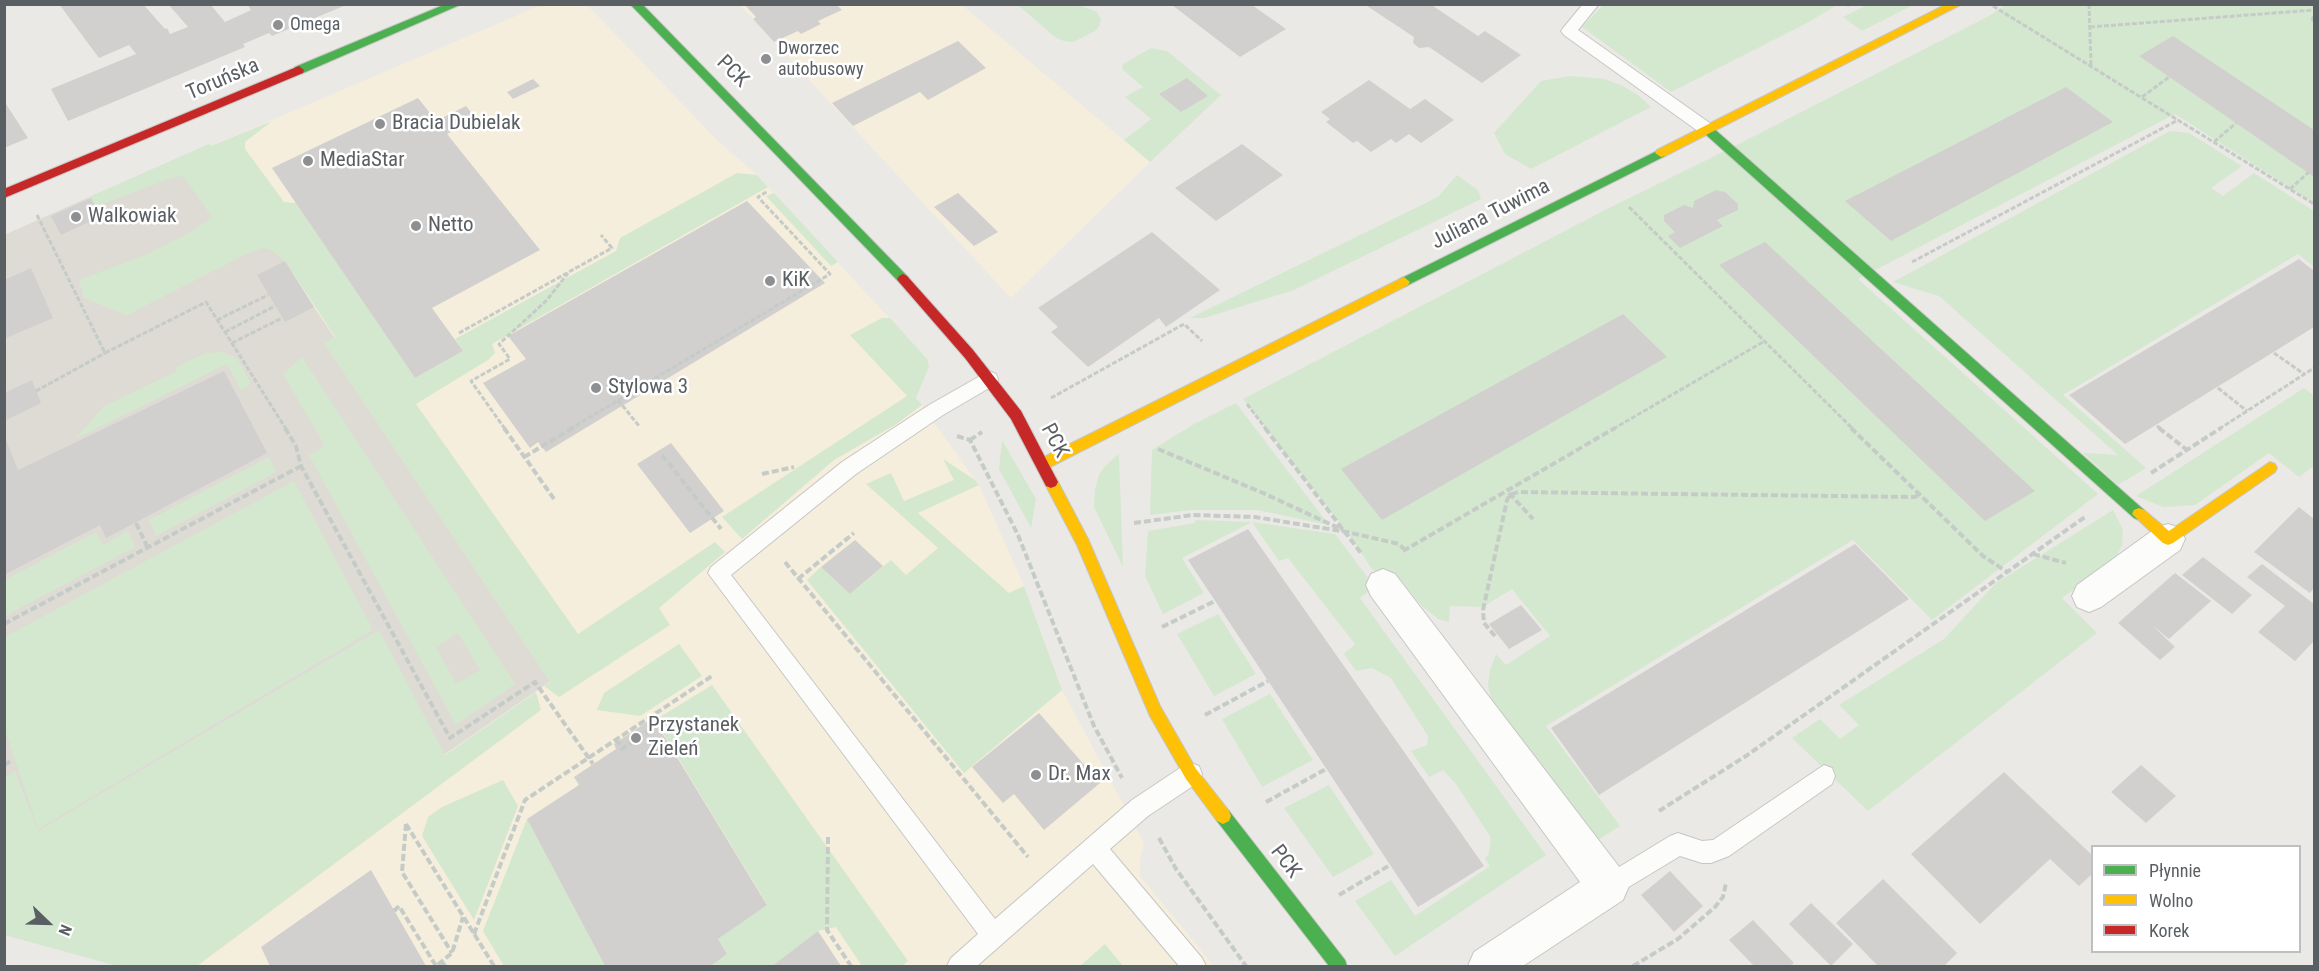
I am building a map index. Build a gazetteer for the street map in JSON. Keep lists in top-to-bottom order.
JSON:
{
  "streets": {
    "street": ["PCK", "Toruńska", "Juliana Tuwima"]
  },
  "crossings": [
    ["PCK", "Juliana Tuwima"]
  ],
  "places": [
    "Omega",
    "Dworzec autobusowy",
    "Bracia Dubielak",
    "MediaStar",
    "Walkowiak",
    "Netto",
    "KiK",
    "Stylowa 3",
    "Przystanek Zieleń",
    "Dr. Max"
  ],
  "legend": ["Płynnie", "Wolno", "Korek"],
  "north": "bottom right"
}
